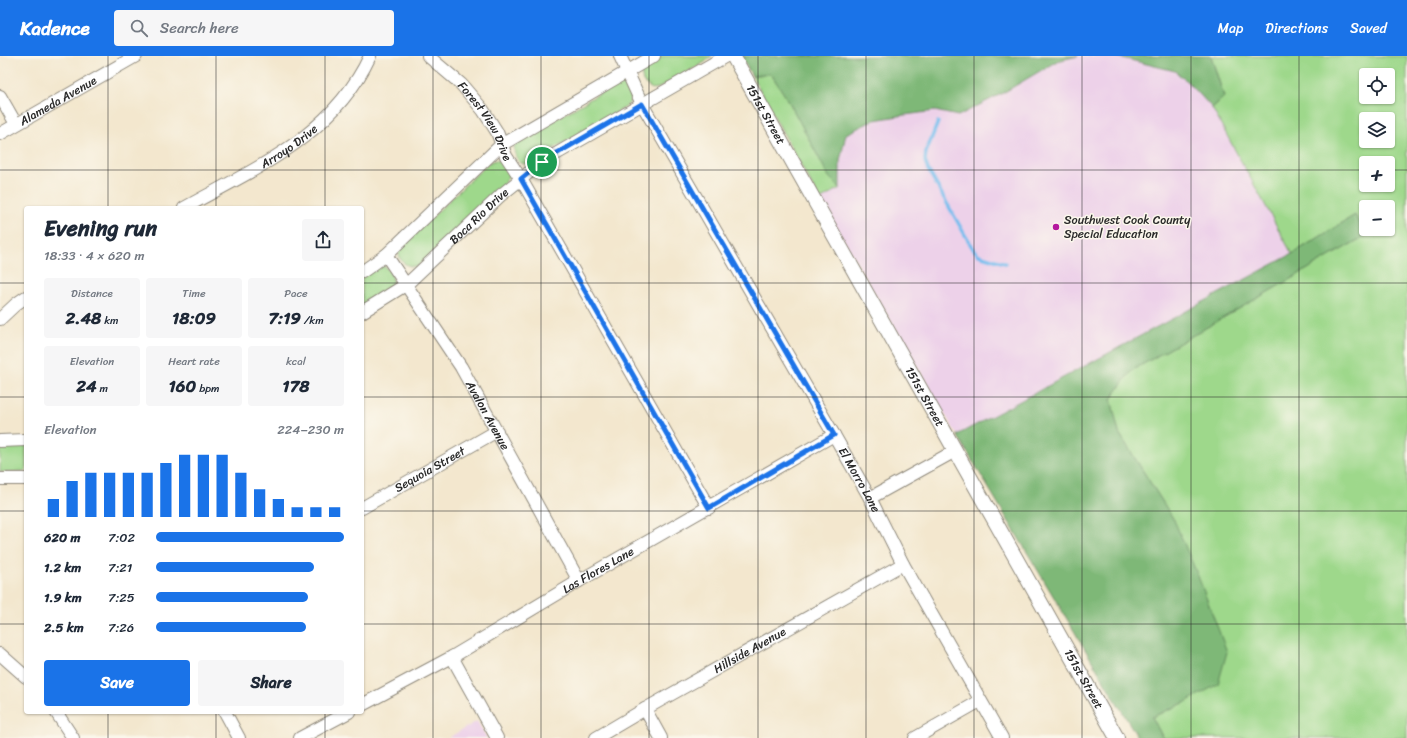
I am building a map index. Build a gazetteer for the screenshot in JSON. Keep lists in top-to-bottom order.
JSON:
{
  "streets": {
    "street": [
      "Alameda Avenue",
      "151st Street",
      "Forest View Drive",
      "Arroyo Drive",
      "Boca Rio Drive",
      "Avalon Avenue",
      "Sequoia Street",
      "El Morro Lane",
      "Las Flores Lane",
      "Hillside Avenue"
    ]
  },
  "crossings": [
    ["Forest View Drive", "Boca Rio Drive"],
    ["Forest View Drive", "Las Flores Lane"],
    ["Boca Rio Drive", "Avalon Avenue"],
    ["Boca Rio Drive", "El Morro Lane"],
    ["Avalon Avenue", "Sequoia Street"],
    ["Avalon Avenue", "Las Flores Lane"],
    ["El Morro Lane", "Las Flores Lane"],
    ["El Morro Lane", "Hillside Avenue"]
  ],
  "places": ["Southwest Cook County Special Education"],
  "page": {
    "header": "Kadence",
    "search": "Search here",
    "nav": ["Map", "Directions", "Saved"],
    "map_buttons": ["+", "−"],
    "heading": ["Evening run", "18:33 · 4 × 620 m"],
    "stats": [
      ["Distance", "2.48 km"],
      ["Time", "18:09"],
      ["Pace", "7:19 /km"],
      ["Elevation", "24 m"],
      ["Heart rate", "160 bpm"],
      ["kcal", "178"]
    ],
    "chart": ["Elevation", "224–230 m"],
    "list": [
      {
        "name": "620 m",
        "note": "7:02"
      },
      {
        "name": "1.2 km",
        "note": "7:21"
      },
      {
        "name": "1.9 km",
        "note": "7:25"
      },
      {
        "name": "2.5 km",
        "note": "7:26"
      }
    ],
    "buttons": ["Save", "Share"]
  }
}
